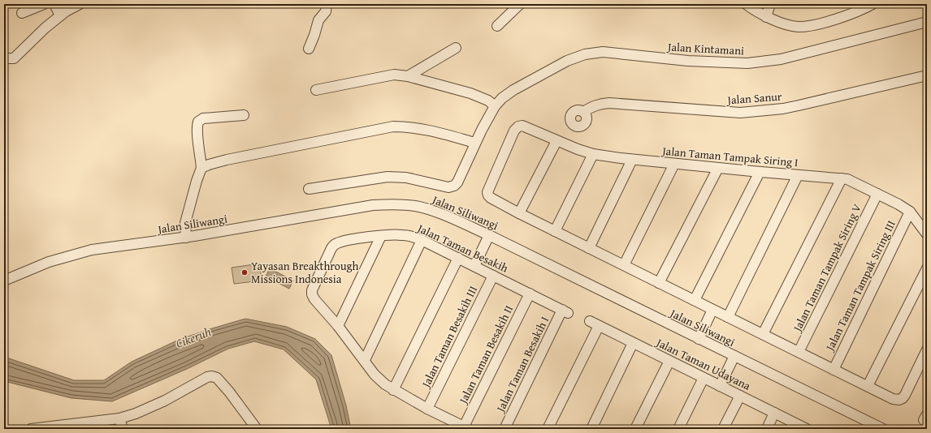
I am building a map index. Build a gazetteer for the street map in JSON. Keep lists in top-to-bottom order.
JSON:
{
  "streets": {
    "street": [
      "Jalan Kintamani",
      "Jalan Sanur",
      "Jalan Taman Tampak Siring I",
      "Jalan Siliwangi",
      "Jalan Taman Besakih",
      "Jalan Taman Tampak Siring V",
      "Jalan Taman Tampak Siring III",
      "Jalan Taman Besakih III",
      "Jalan Taman Besakih II",
      "Jalan Taman Besakih I",
      "Jalan Taman Udayana"
    ]
  },
  "crossings": [
    ["Jalan Taman Tampak Siring I", "Jalan Taman Tampak Siring V"],
    ["Jalan Taman Tampak Siring I", "Jalan Taman Tampak Siring III"],
    ["Jalan Taman Besakih", "Jalan Taman Besakih III"],
    ["Jalan Taman Besakih", "Jalan Taman Besakih II"],
    ["Jalan Taman Besakih", "Jalan Taman Besakih I"]
  ],
  "water": ["Cikeruh"],
  "places": ["Yayasan Breakthrough Missions Indonesia"]
}
